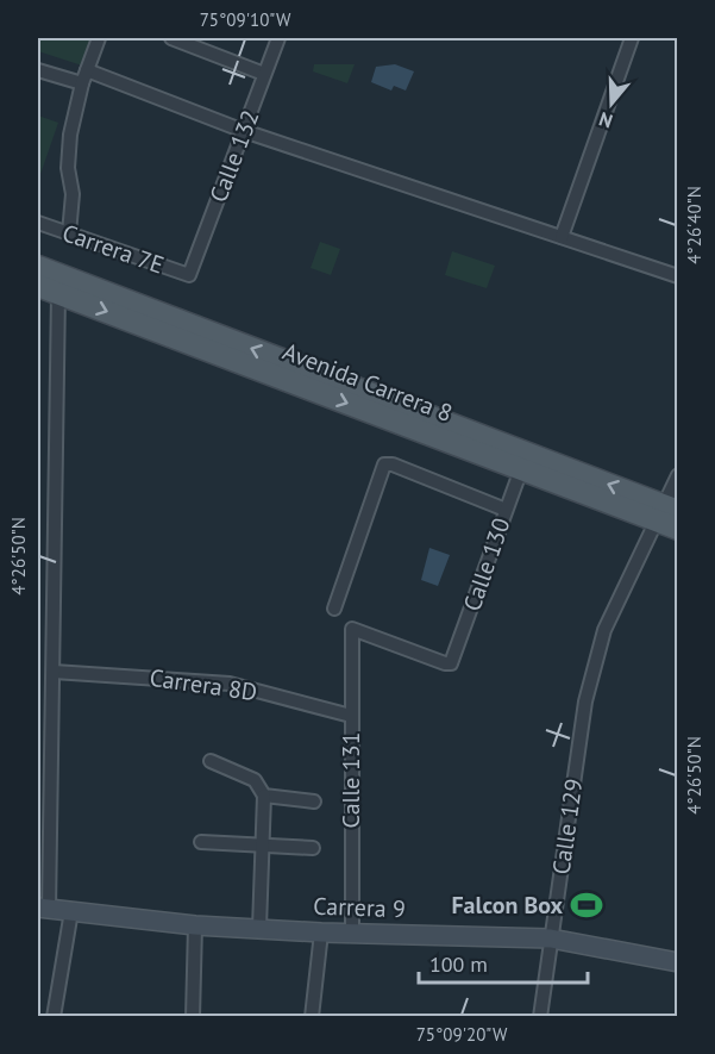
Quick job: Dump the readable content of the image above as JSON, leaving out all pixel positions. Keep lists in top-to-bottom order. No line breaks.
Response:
{"streets":{"main road":["Avenida Carrera 8"],"street":["Calle 132","Carrera 7E","Calle 130","Carrera 8D","Calle 131","Calle 129","Carrera 9"]},"crossings":[["Calle 132","Carrera 7E"],["Avenida Carrera 8","Calle 130"],["Avenida Carrera 8","Calle 129"],["Calle 130","Calle 131"],["Carrera 8D","Calle 131"],["Calle 131","Carrera 9"],["Calle 129","Carrera 9"]],"places":{"sports":["Falcon Box"]},"scale_bar":"100 m","north":"bottom","coordinates":["75°09'10\"W","4°26'40\"N","4°26'50\"N","75°09'20\"W"]}
